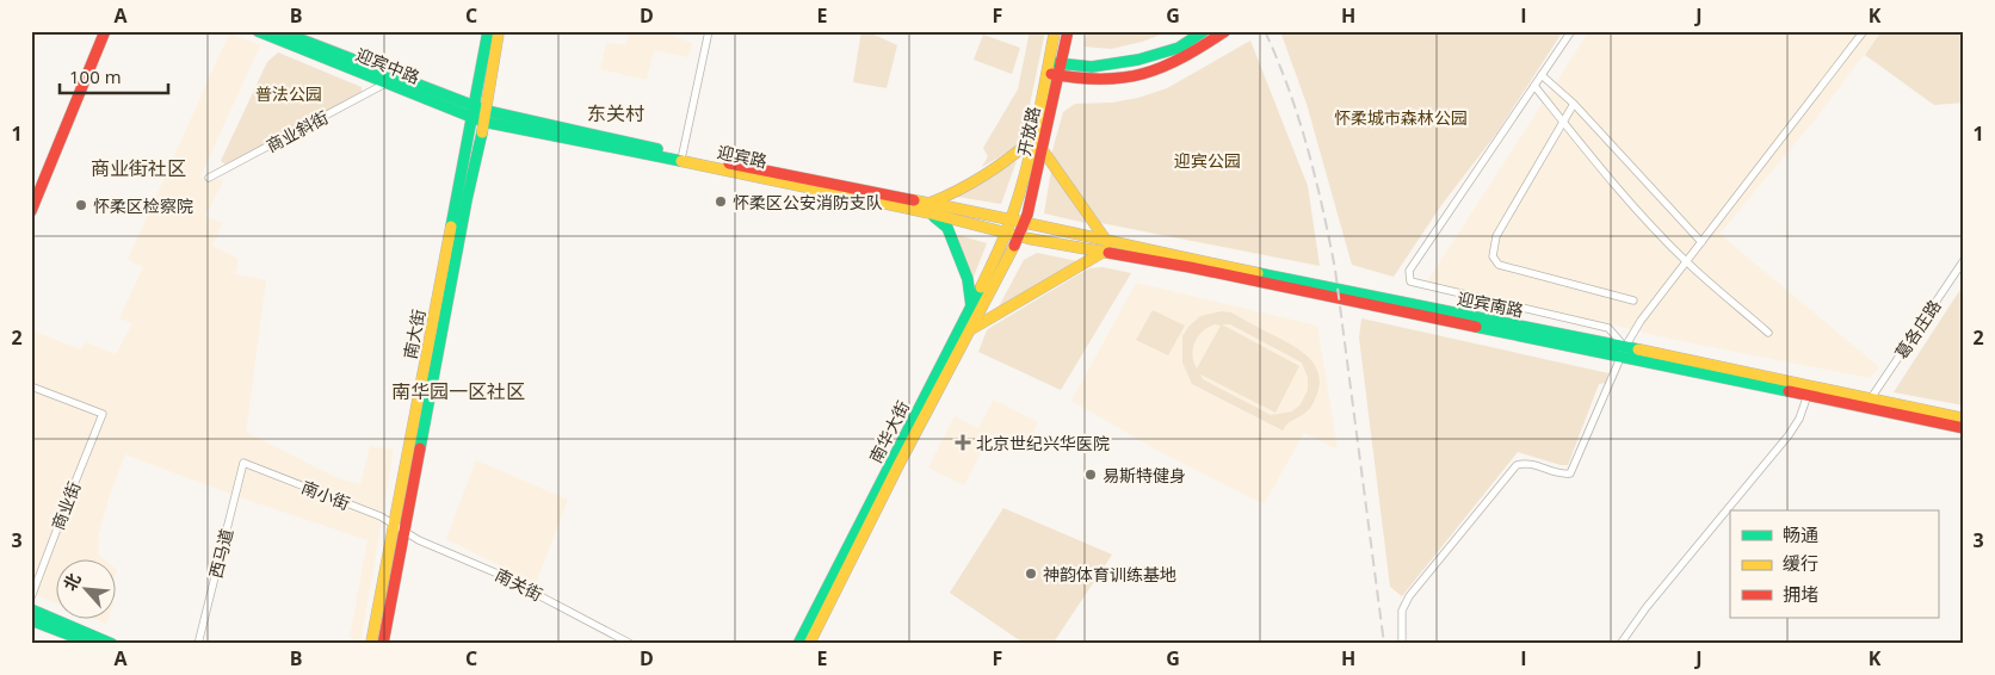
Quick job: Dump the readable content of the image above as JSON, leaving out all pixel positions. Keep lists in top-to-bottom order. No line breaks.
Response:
{"streets":{"main road":["迎宾中路","开放路","迎宾路","迎宾南路","南大街","南华大街"],"street":["商业斜街","葛各庄路","南小街","商业街","西马道","南关街"]},"crossings":[["迎宾中路","商业斜街"],["迎宾中路","迎宾路"],["迎宾中路","南大街"],["开放路","迎宾路"],["开放路","迎宾南路"],["开放路","南华大街"],["迎宾路","迎宾南路"],["迎宾路","南大街"],["迎宾路","南华大街"],["迎宾南路","葛各庄路"],["迎宾南路","南华大街"],["南大街","南小街"],["南大街","南关街"],["南小街","西马道"],["南小街","南关街"]],"districts":["东关村","商业街社区","南华园一区社区"],"parks":["普法公园","怀柔城市森林公园","迎宾公园"],"places":{"other":["怀柔区公安消防支队","怀柔区检察院","易斯特健身","神韵体育训练基地"],"health":["北京世纪兴华医院"]},"legend":["畅通","缓行","拥堵"],"scale_bar":"100 m","north":"top left","grid":{"columns":["A","B","C","D","E","F","G","H","I","J","K"],"rows":["1","2","3"]}}
